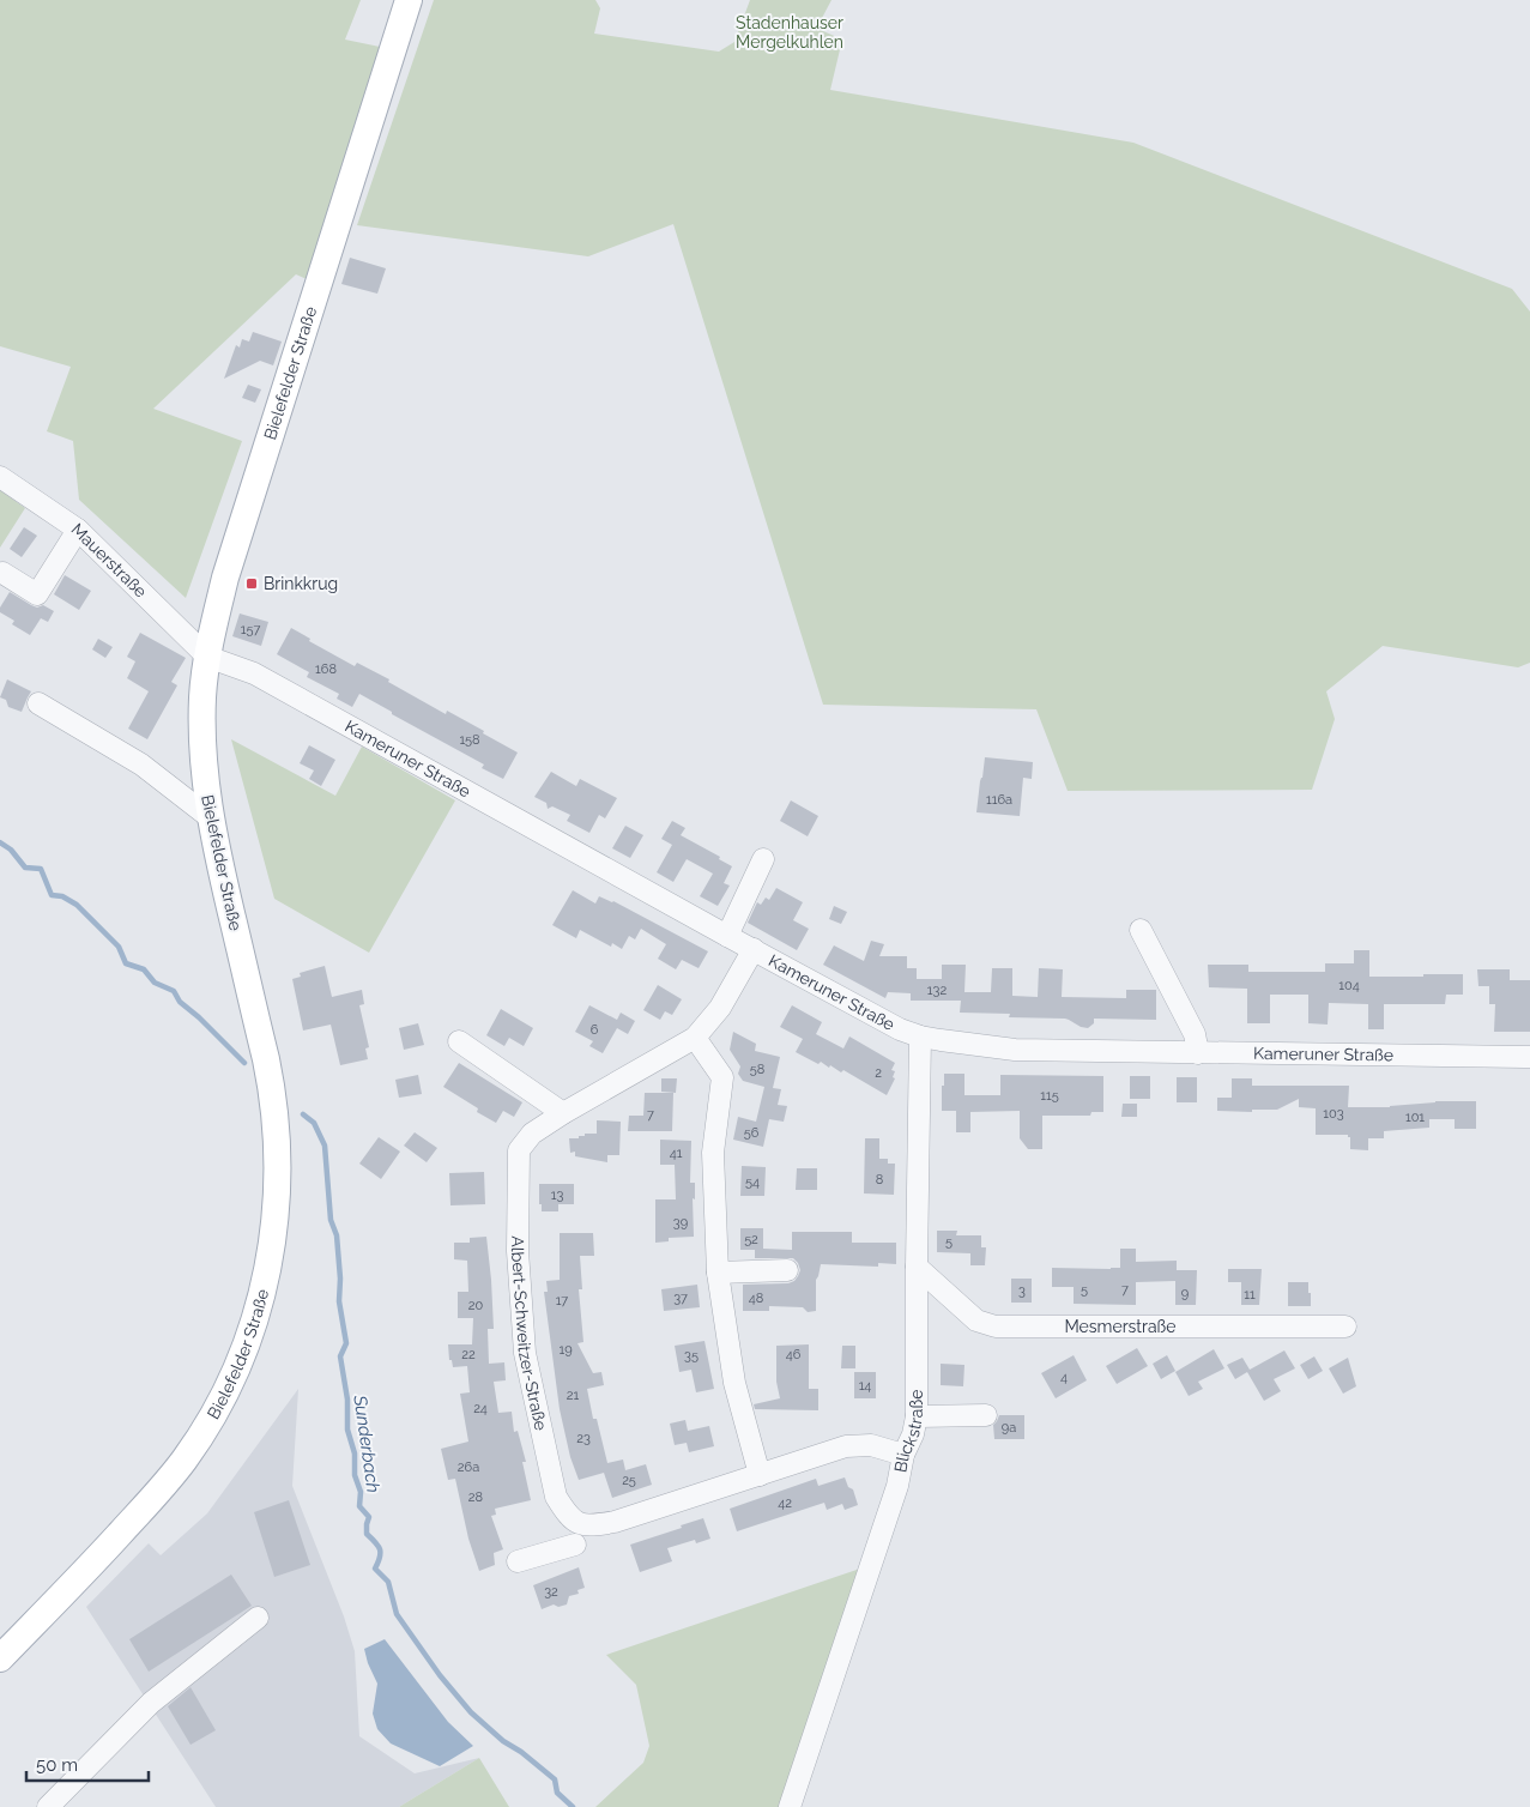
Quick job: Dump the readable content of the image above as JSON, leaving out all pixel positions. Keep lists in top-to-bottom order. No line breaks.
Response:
{"streets":{"main road":["Bielefelder Straße"],"street":["Mauerstraße","Kameruner Straße","Mesmerstraße","Albert-Schweitzer-Straße","Blickstraße"]},"crossings":[["Bielefelder Straße","Mauerstraße"],["Bielefelder Straße","Kameruner Straße"],["Mauerstraße","Kameruner Straße"],["Kameruner Straße","Albert-Schweitzer-Straße"],["Kameruner Straße","Blickstraße"],["Mesmerstraße","Blickstraße"]],"water":["Sunderbach"],"parks":["Stadenhauser Mergelkuhlen"],"places":{"transit":["Brinkkrug"]},"house_numbers":["157","168","158","116a","104","132","6","58","2","115","103","7","101","56","41","8","54","13","39","52","5","5","7","3","9","11","37","48","17","20","19","22","46","35","4","14","21","24","9a","23","26a","25","28","42","32"],"scale_bar":"50 m"}
